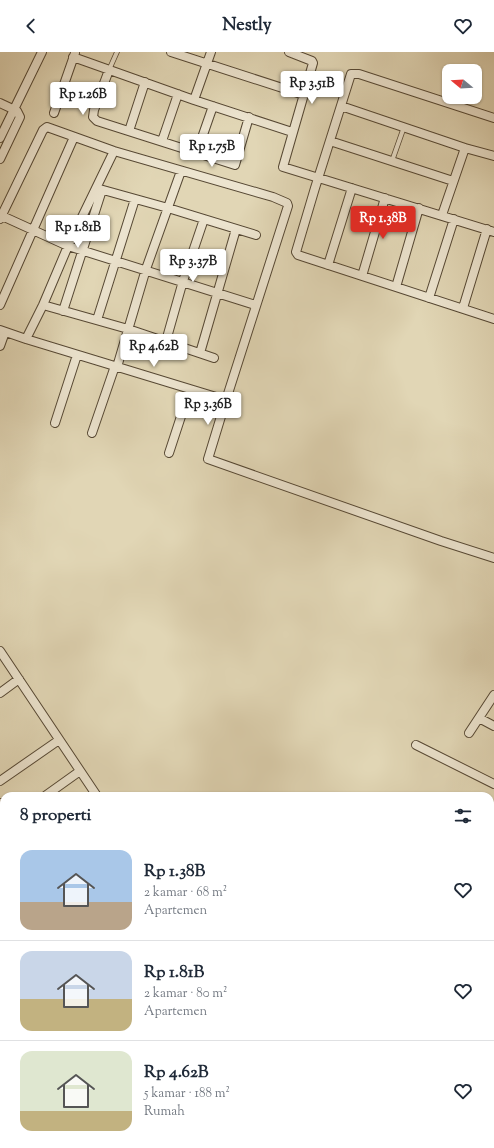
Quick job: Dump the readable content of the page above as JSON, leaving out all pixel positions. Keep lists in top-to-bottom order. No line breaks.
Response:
{"north":"left","page":{"header":"Nestly","price":["Rp 3.51B","Rp 1.26B","Rp 1.75B","Rp 1.38B","Rp 1.81B","Rp 3.37B","Rp 4.62B","Rp 3.36B"],"heading":"8 properti","list":[{"name":"Rp 1.38B","note":"2 kamar · 68 m² · Apartemen"},{"name":"Rp 1.81B","note":"2 kamar · 80 m² · Apartemen"},{"name":"Rp 4.62B","note":"5 kamar · 188 m² · Rumah"}]}}
